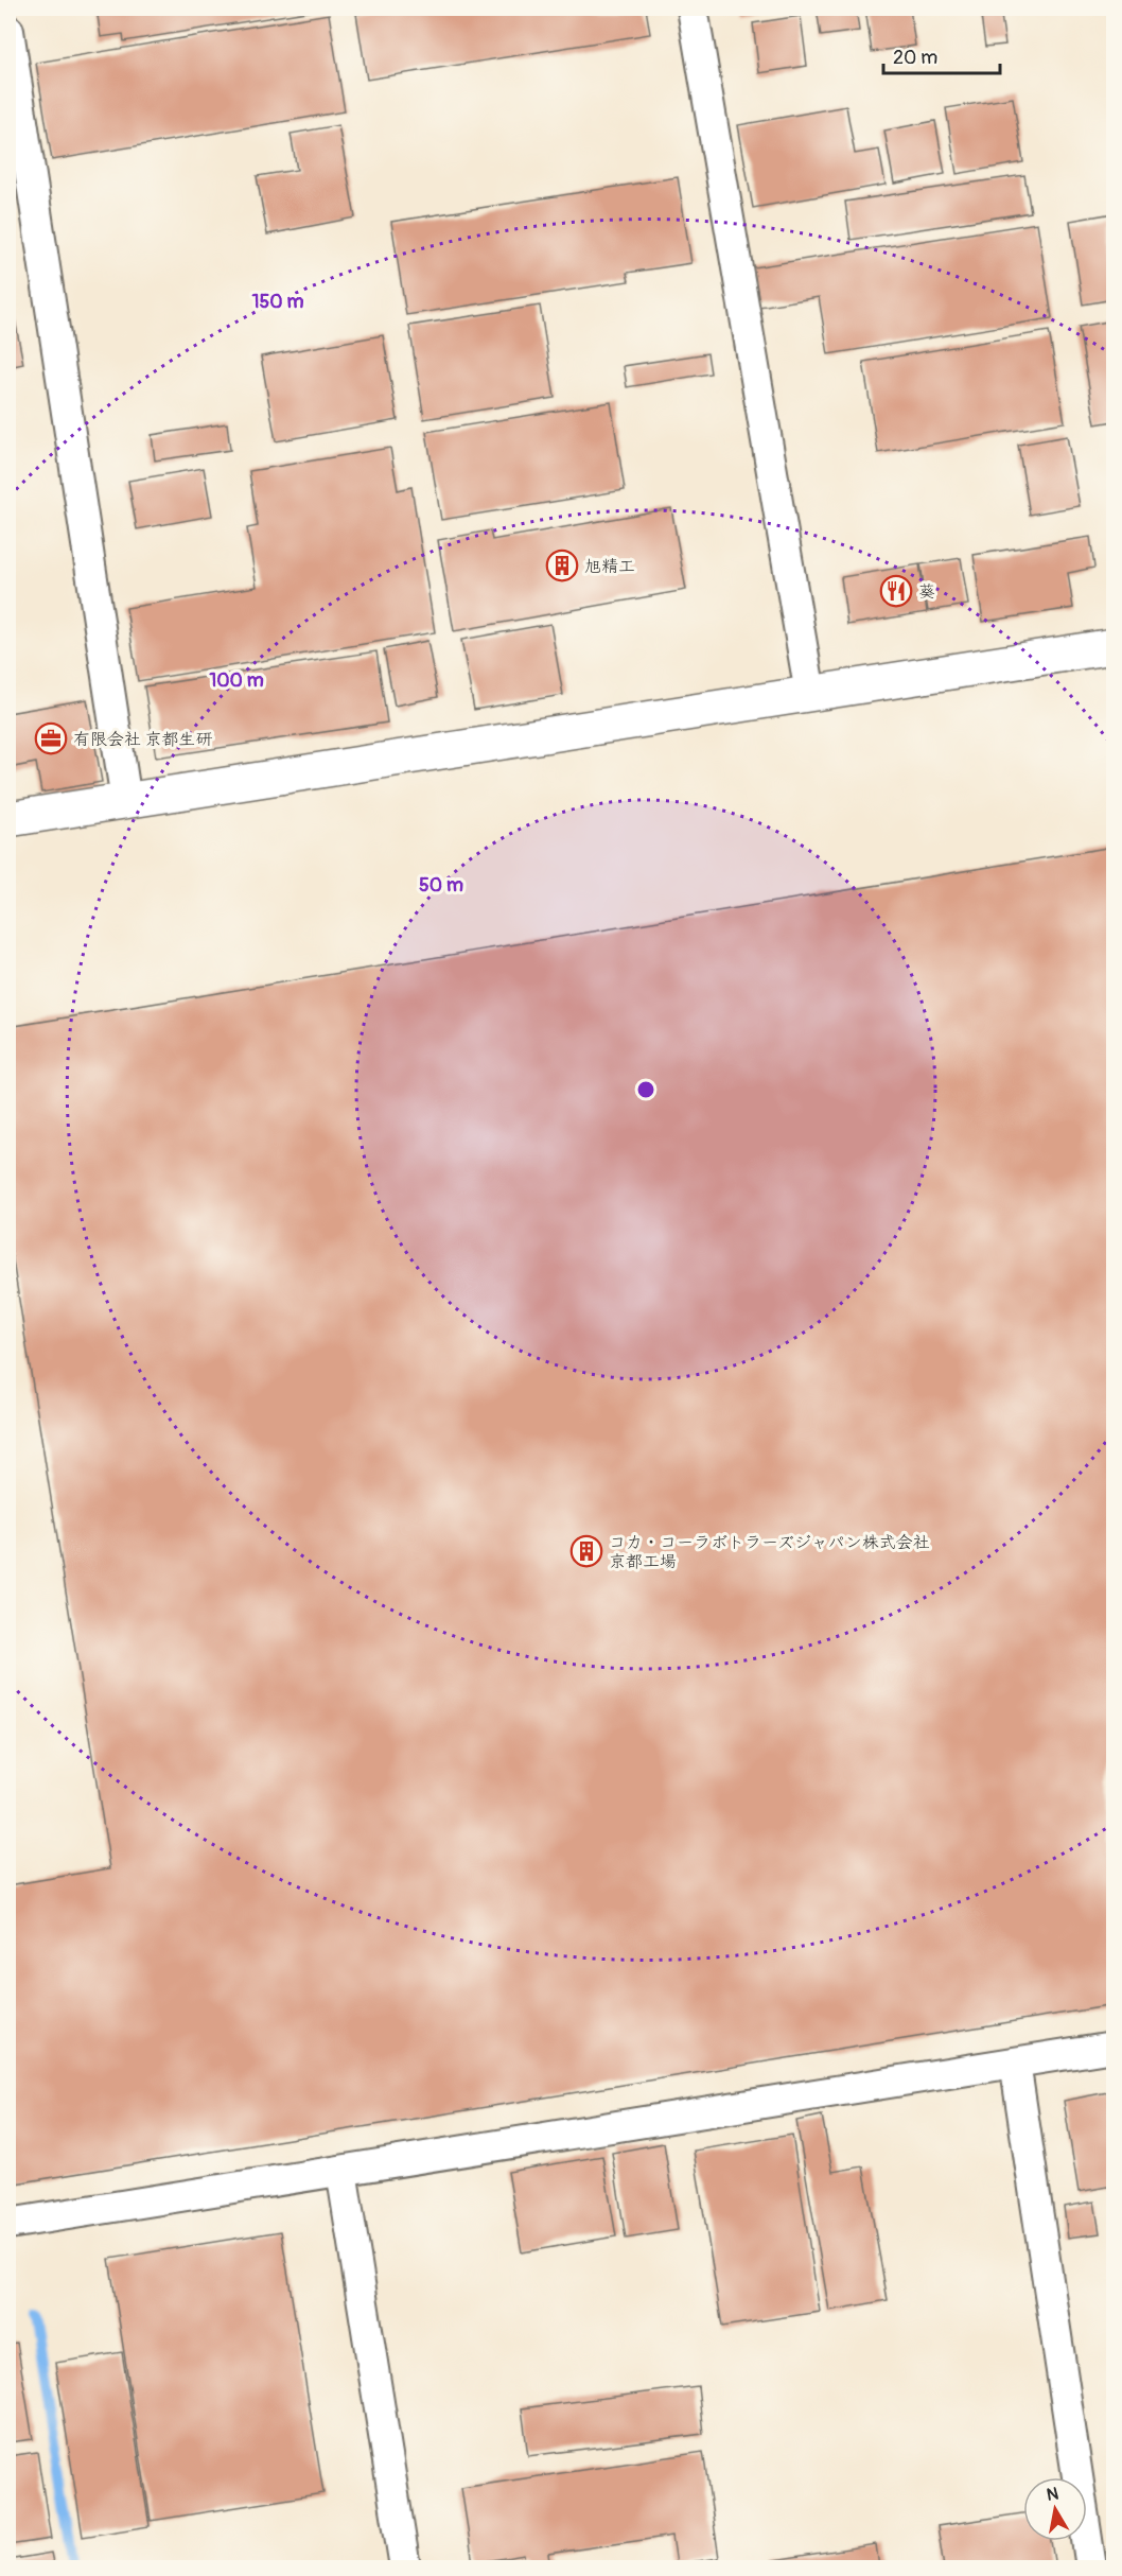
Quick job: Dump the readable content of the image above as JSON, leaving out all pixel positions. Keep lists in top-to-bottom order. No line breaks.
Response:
{"places":{"building":["旭精工","コカ・コーラボトラーズジャパン株式会社 京都工場"],"restaurant":["葵"],"office":["有限会社 京都生研"]},"scale_bar":"20 m","north":"top","rings":["150 m","100 m","50 m"]}
